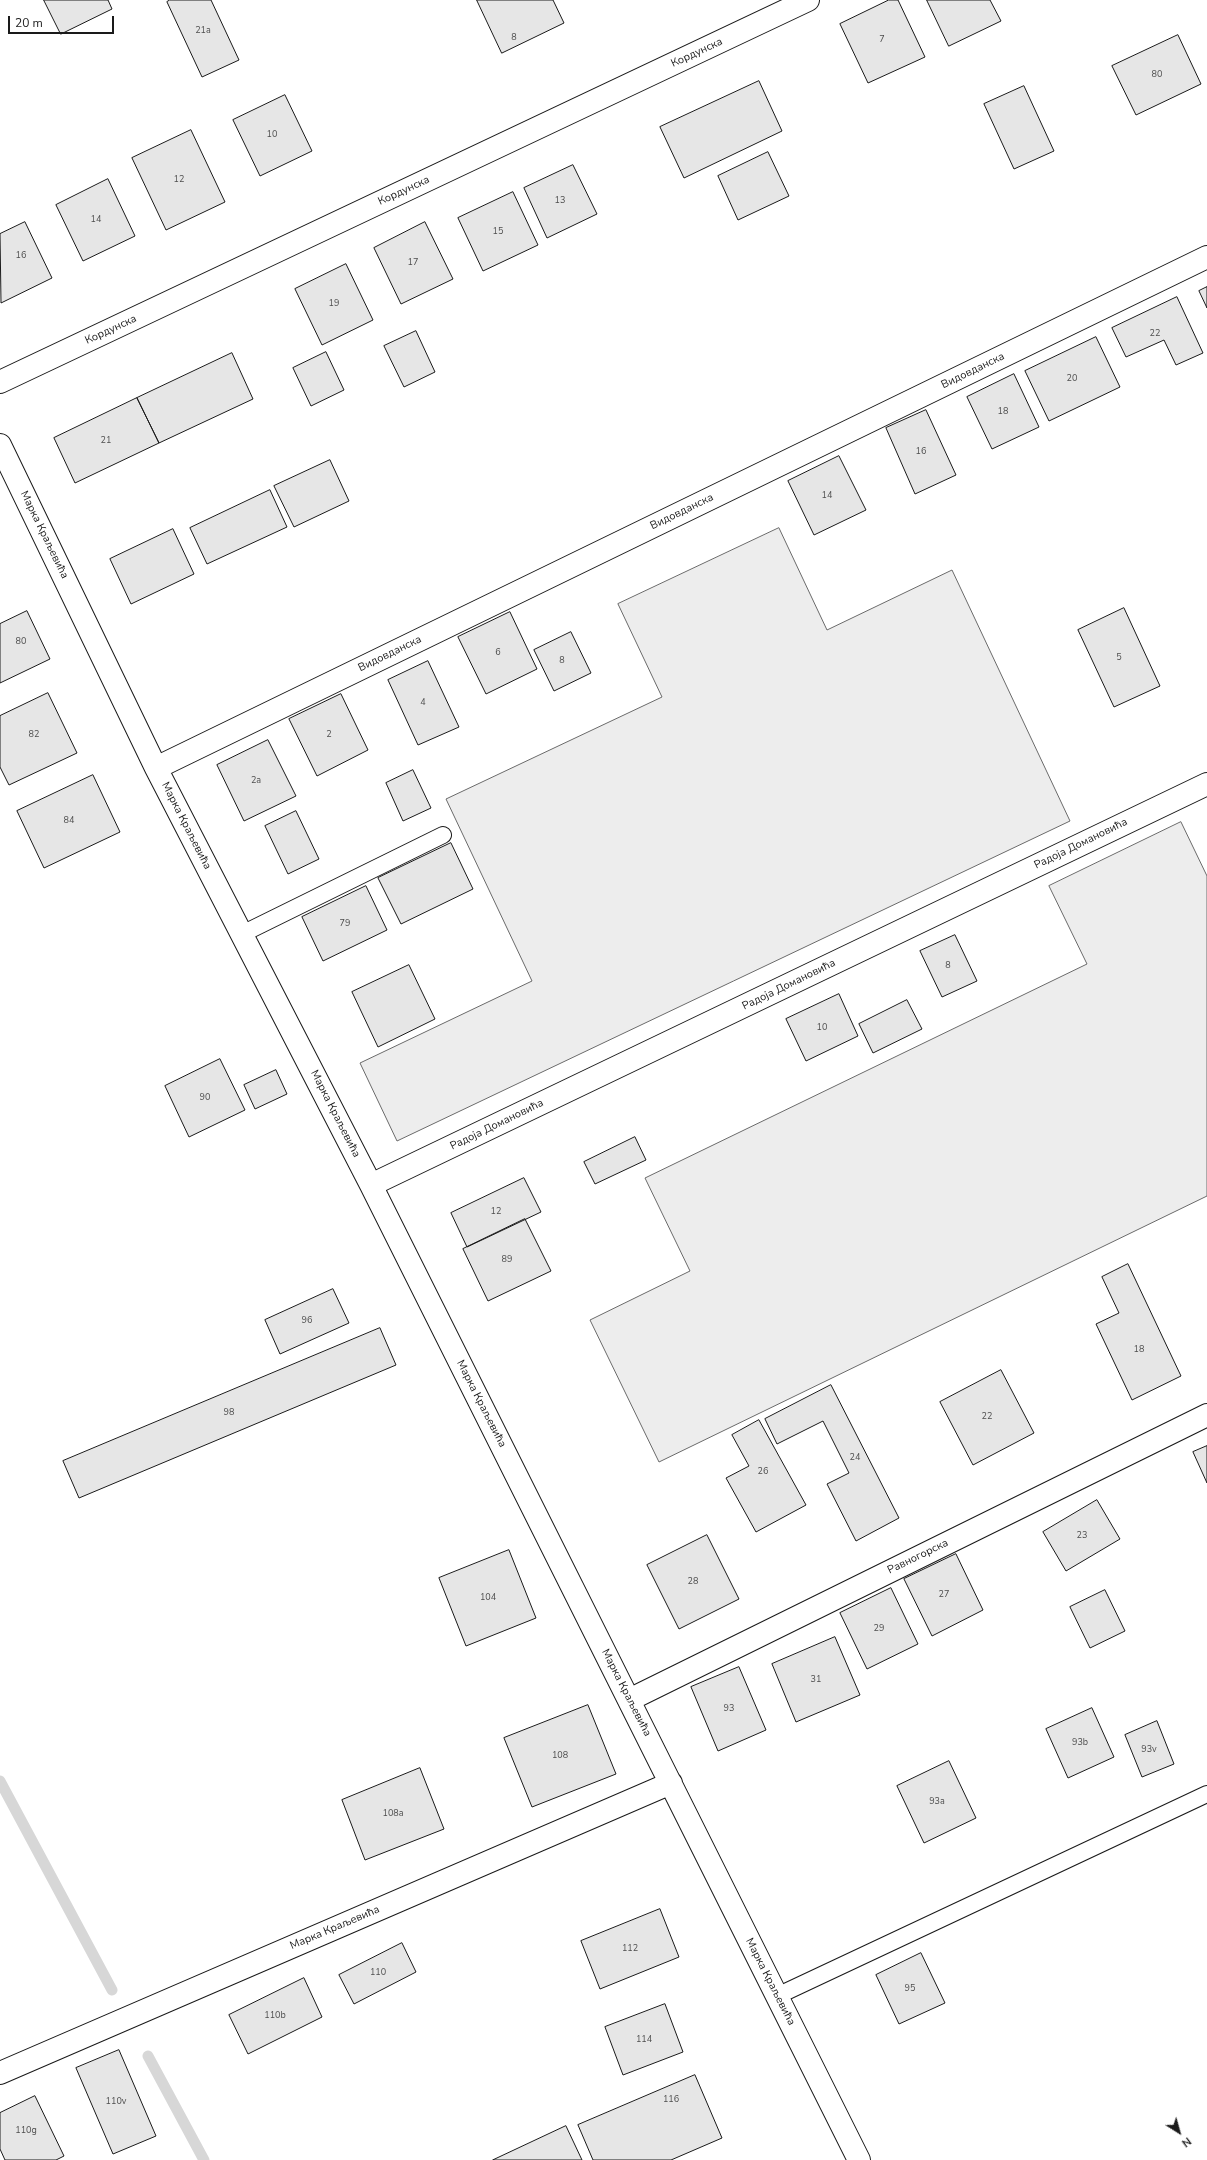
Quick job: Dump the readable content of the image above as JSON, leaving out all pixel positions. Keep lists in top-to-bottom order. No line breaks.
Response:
{"streets":{"street":["Кордунска","Видовданска","Марка Краљевића","Радоја Домановића","Равногорска"]},"crossings":[["Видовданска","Марка Краљевића"],["Марка Краљевића","Радоја Домановића"],["Марка Краљевића","Равногорска"]],"house_numbers":["21a","8","7","80","10","12","13","14","15","16","17","19","22","20","18","21","16","14","80","6","5","8","4","82","2","2a","84","79","8","10","90","12","89","96","18","98","22","24","26","23","28","27","104","29","31","93","93b","93v","108","93a","108a","112","110","95","110b","114","116","110v","110g"],"scale_bar":"20 m","north":"bottom right"}
